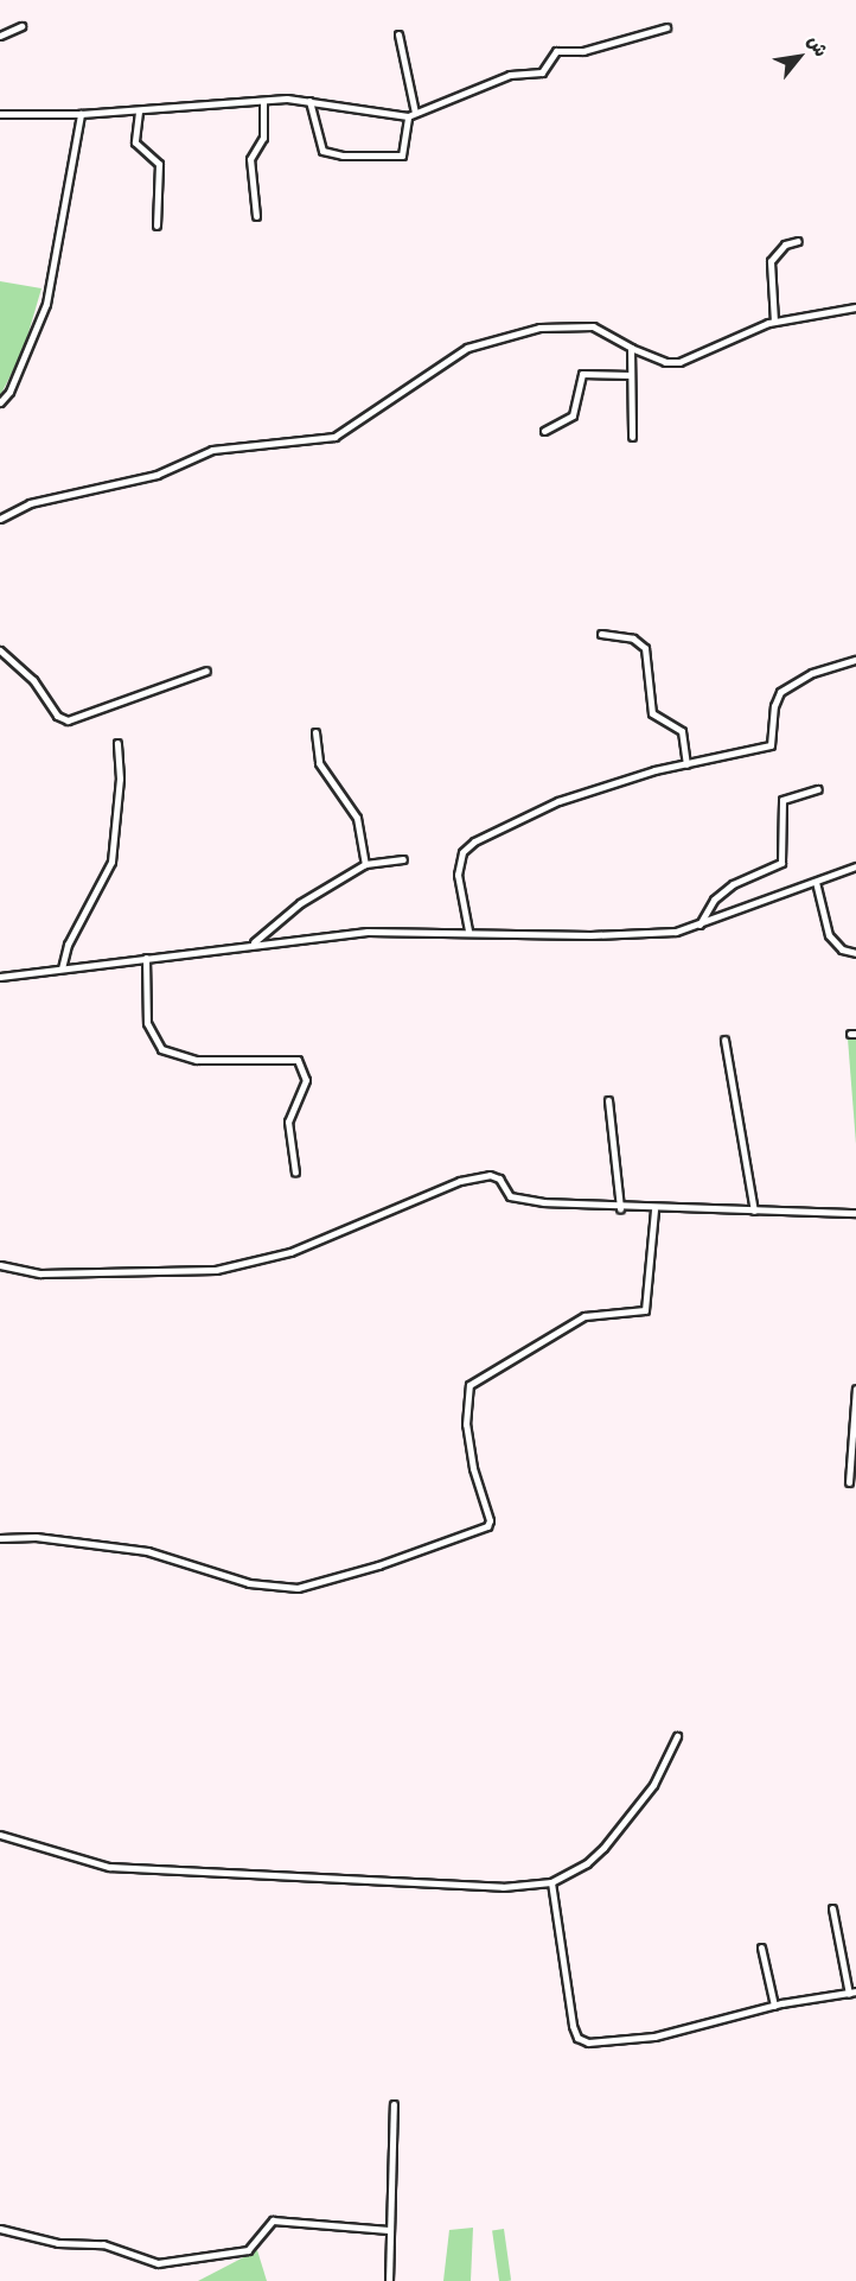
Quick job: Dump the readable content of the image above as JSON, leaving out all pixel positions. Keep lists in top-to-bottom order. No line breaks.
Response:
{"north":"top right"}
